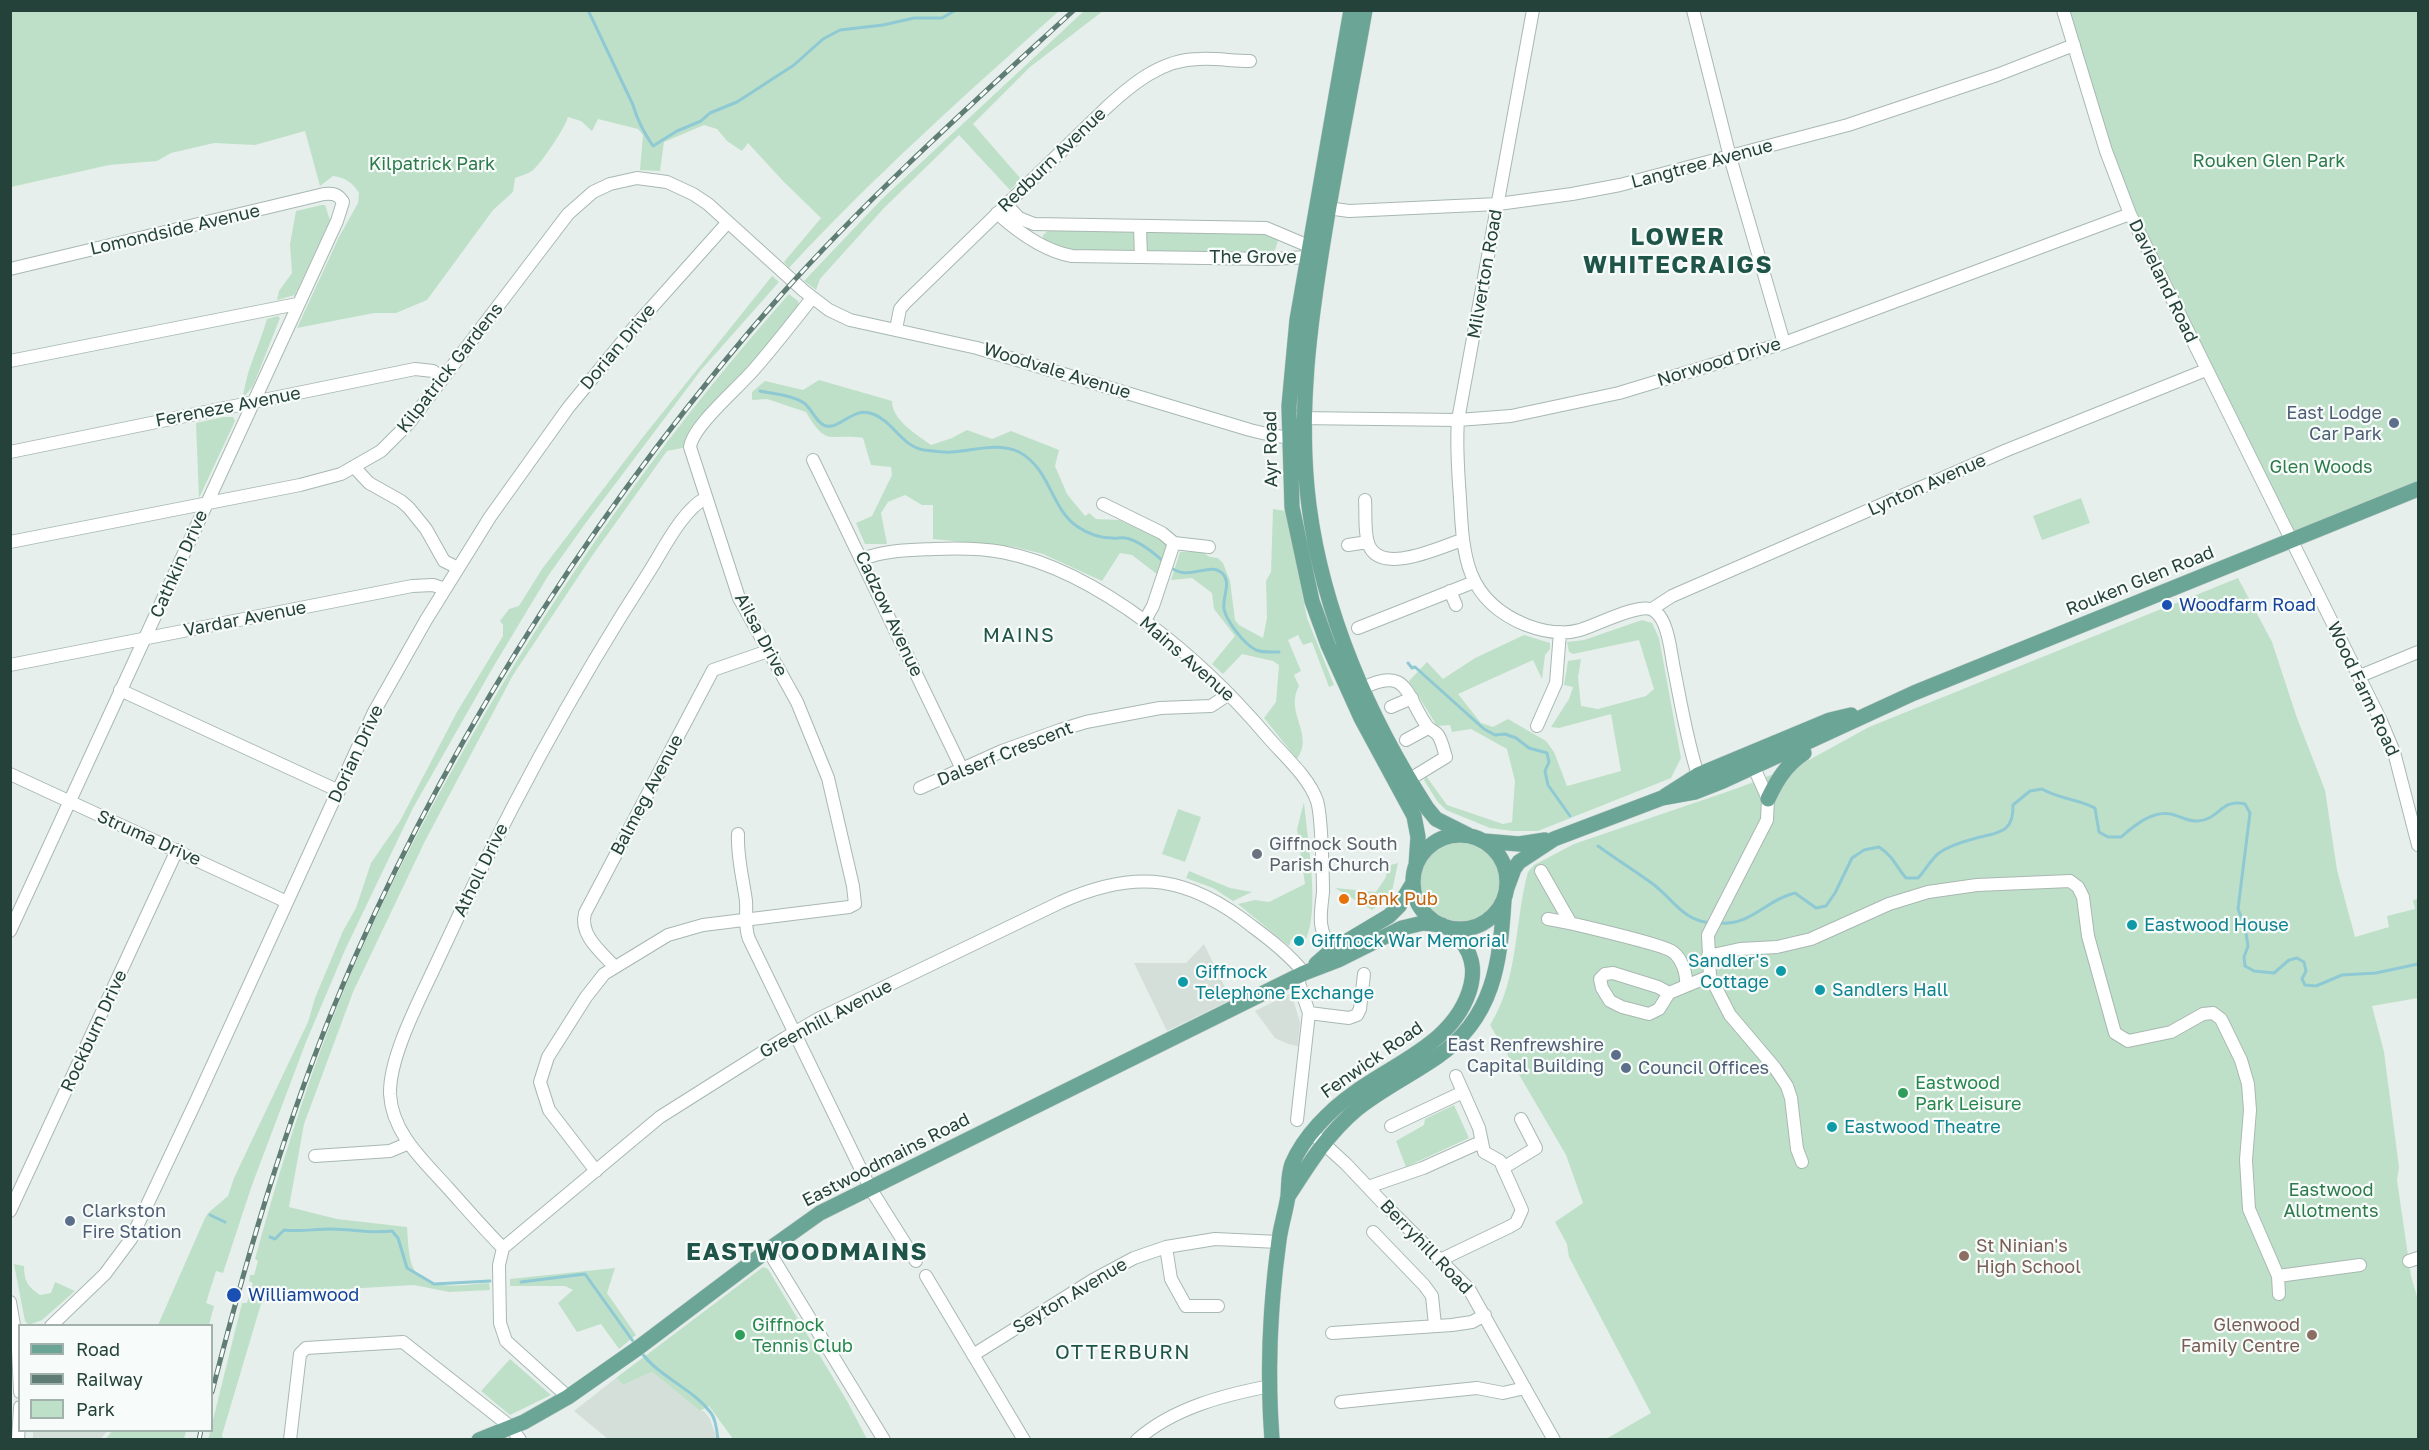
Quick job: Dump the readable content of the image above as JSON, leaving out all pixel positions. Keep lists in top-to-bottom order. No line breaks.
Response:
{"streets":{"main road":["Ayr Road","Rouken Glen Road","Fenwick Road","Eastwoodmains Road"],"street":["Redburn Avenue","Langtree Avenue","Lomondside Avenue","The Grove","Milverton Road","Davieland Road","Dorian Drive","Norwood Drive","Kilpatrick Gardens","Woodvale Avenue","Fereneze Avenue","Lynton Avenue","Cathkin Drive","Cadzow Avenue","Vardar Avenue","Ailsa Drive","Mains Avenue","Wood Farm Road","Dalserf Crescent","Balmeg Avenue","Struma Drive","Atholl Drive","Greenhill Avenue","Rockburn Drive","Berryhill Road","Seyton Avenue"]},"crossings":[["Redburn Avenue","The Grove"],["Redburn Avenue","Woodvale Avenue"],["Langtree Avenue","Milverton Road"],["Langtree Avenue","Davieland Road"],["Langtree Avenue","Ayr Road"],["Lomondside Avenue","Cathkin Drive"],["The Grove","Ayr Road"],["Milverton Road","Norwood Drive"],["Milverton Road","Lynton Avenue"],["Davieland Road","Norwood Drive"],["Davieland Road","Lynton Avenue"],["Davieland Road","Rouken Glen Road"],["Davieland Road","Wood Farm Road"],["Dorian Drive","Kilpatrick Gardens"],["Dorian Drive","Vardar Avenue"],["Dorian Drive","Struma Drive"],["Norwood Drive","Ayr Road"],["Kilpatrick Gardens","Woodvale Avenue"],["Kilpatrick Gardens","Fereneze Avenue"],["Kilpatrick Gardens","Cathkin Drive"],["Kilpatrick Gardens","Ailsa Drive"],["Woodvale Avenue","Ayr Road"],["Woodvale Avenue","Ailsa Drive"],["Fereneze Avenue","Cathkin Drive"],["Ayr Road","Rouken Glen Road"],["Ayr Road","Fenwick Road"],["Ayr Road","Eastwoodmains Road"],["Cathkin Drive","Vardar Avenue"],["Cathkin Drive","Struma Drive"],["Rouken Glen Road","Wood Farm Road"],["Rouken Glen Road","Fenwick Road"],["Rouken Glen Road","Eastwoodmains Road"],["Cadzow Avenue","Mains Avenue"],["Cadzow Avenue","Dalserf Crescent"],["Ailsa Drive","Balmeg Avenue"],["Ailsa Drive","Atholl Drive"],["Mains Avenue","Dalserf Crescent"],["Mains Avenue","Eastwoodmains Road"],["Struma Drive","Rockburn Drive"],["Atholl Drive","Greenhill Avenue"],["Greenhill Avenue","Eastwoodmains Road"],["Fenwick Road","Eastwoodmains Road"],["Fenwick Road","Berryhill Road"],["Fenwick Road","Seyton Avenue"]],"districts":["LOWER WHITECRAIGS","MAINS","EASTWOODMAINS","OTTERBURN"],"parks":["Rouken Glen Park","Kilpatrick Park","Glen Woods","Eastwood Allotments"],"places":["East Lodge Car Park","Woodfarm Road","Giffnock South Parish Church","Bank Pub","Eastwood House","Giffnock War Memorial","Sandler's Cottage","Giffnock Telephone Exchange","Sandlers Hall","East Renfrewshire Capital Building","Council Offices","Eastwood Park Leisure","Eastwood Theatre","Clarkston Fire Station","St Ninian's High School","Williamwood","Giffnock Tennis Club","Glenwood Family Centre"],"legend":["Road","Railway","Park"]}
